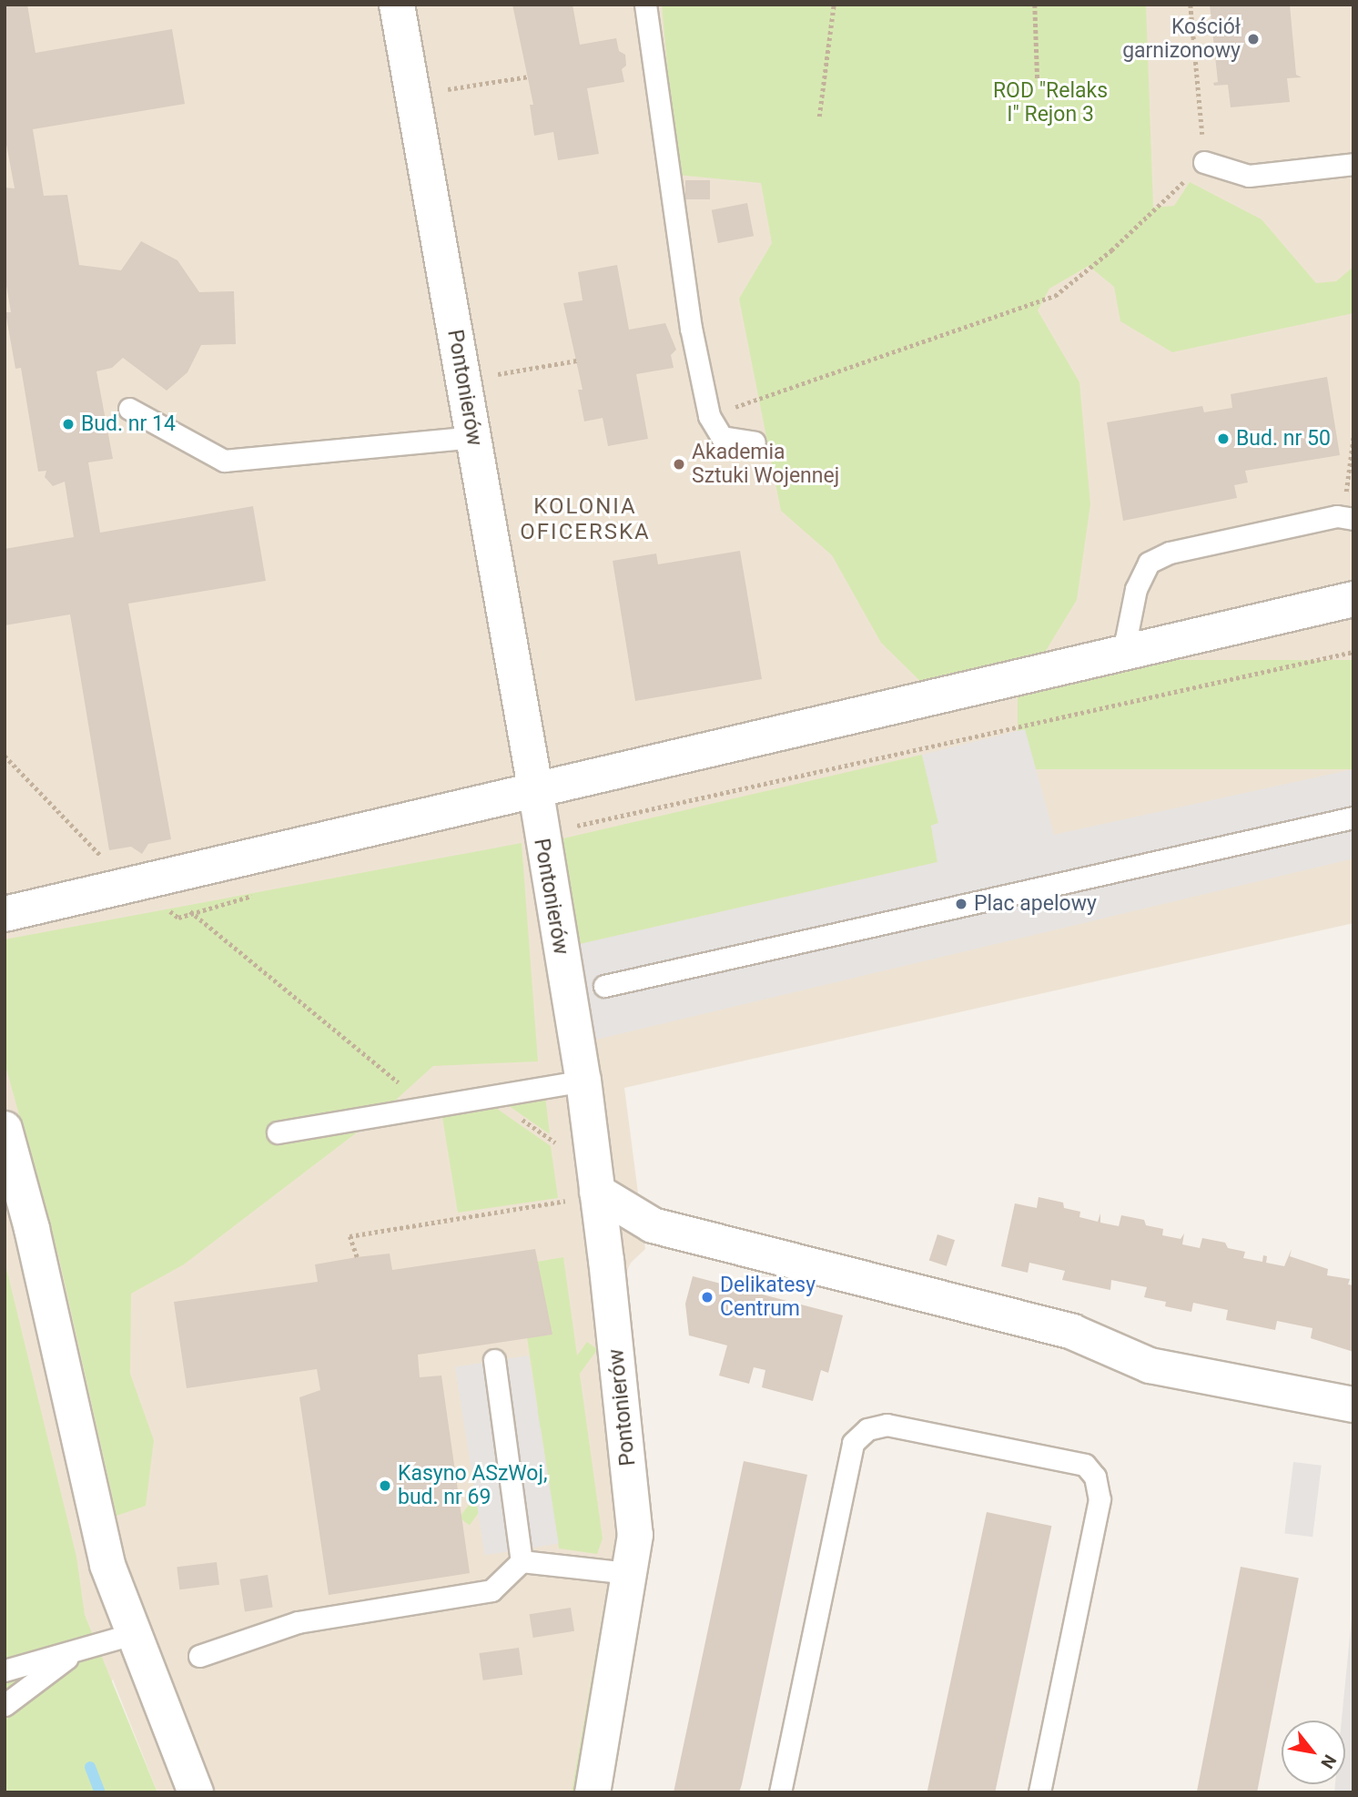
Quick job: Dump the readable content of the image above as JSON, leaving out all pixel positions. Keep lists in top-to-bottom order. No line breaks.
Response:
{"streets":{"street":["Pontonierów"]},"districts":["KOLONIA OFICERSKA"],"parks":["ROD \"Relaks I\" Rejon 3"],"places":["Kościół garnizonowy","Bud. nr 14","Bud. nr 50","Akademia Sztuki Wojennej","Plac apelowy","Delikatesy Centrum","Kasyno ASzWoj, bud. nr 69"],"north":"bottom right"}
